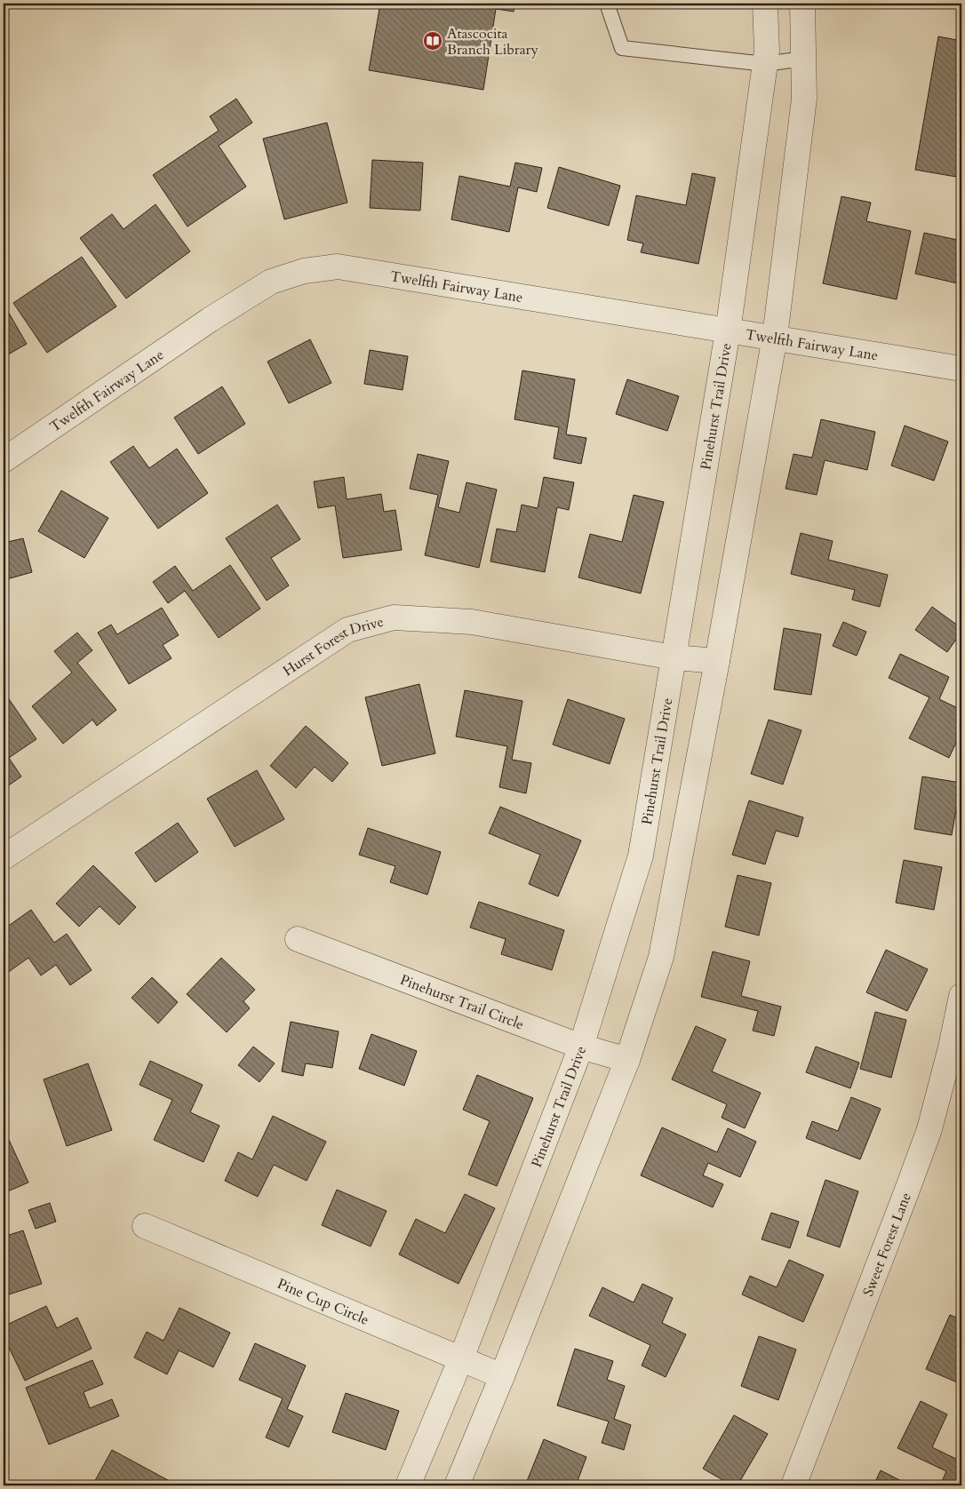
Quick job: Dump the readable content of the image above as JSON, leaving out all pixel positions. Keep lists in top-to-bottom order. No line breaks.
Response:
{"streets":{"street":["Twelfth Fairway Lane","Pinehurst Trail Drive","Hurst Forest Drive","Pinehurst Trail Circle","Sweet Forest Lane","Pine Cup Circle"]},"crossings":[["Twelfth Fairway Lane","Pinehurst Trail Drive"],["Pinehurst Trail Drive","Hurst Forest Drive"],["Pinehurst Trail Drive","Pinehurst Trail Circle"],["Pinehurst Trail Drive","Pine Cup Circle"]],"places":{"library":["Atascocita Branch Library"]}}
